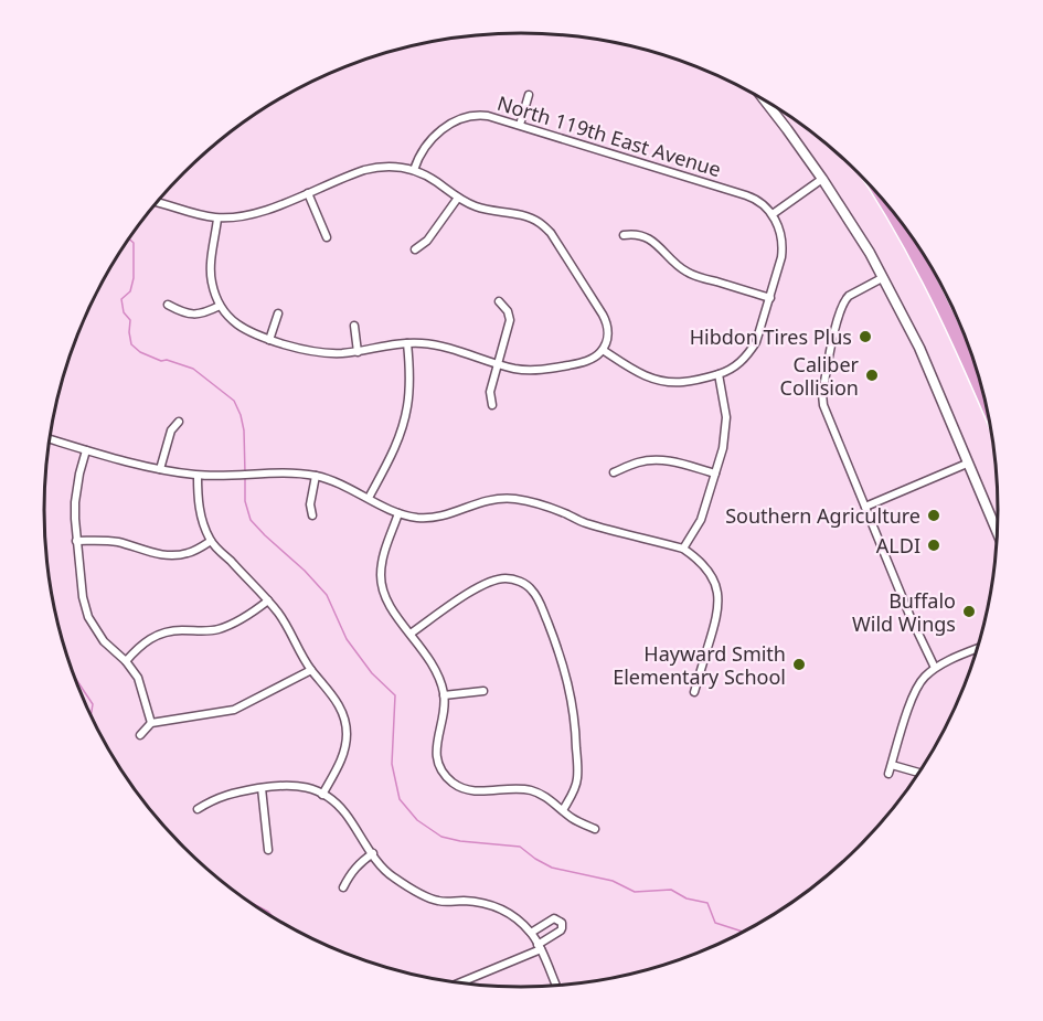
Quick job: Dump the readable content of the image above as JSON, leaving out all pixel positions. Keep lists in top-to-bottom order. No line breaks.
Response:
{"streets":{"street":["North 119th East Avenue"]},"places":["Hibdon Tires Plus","Caliber Collision","Southern Agriculture","ALDI","Buffalo Wild Wings","Hayward Smith Elementary School"]}
